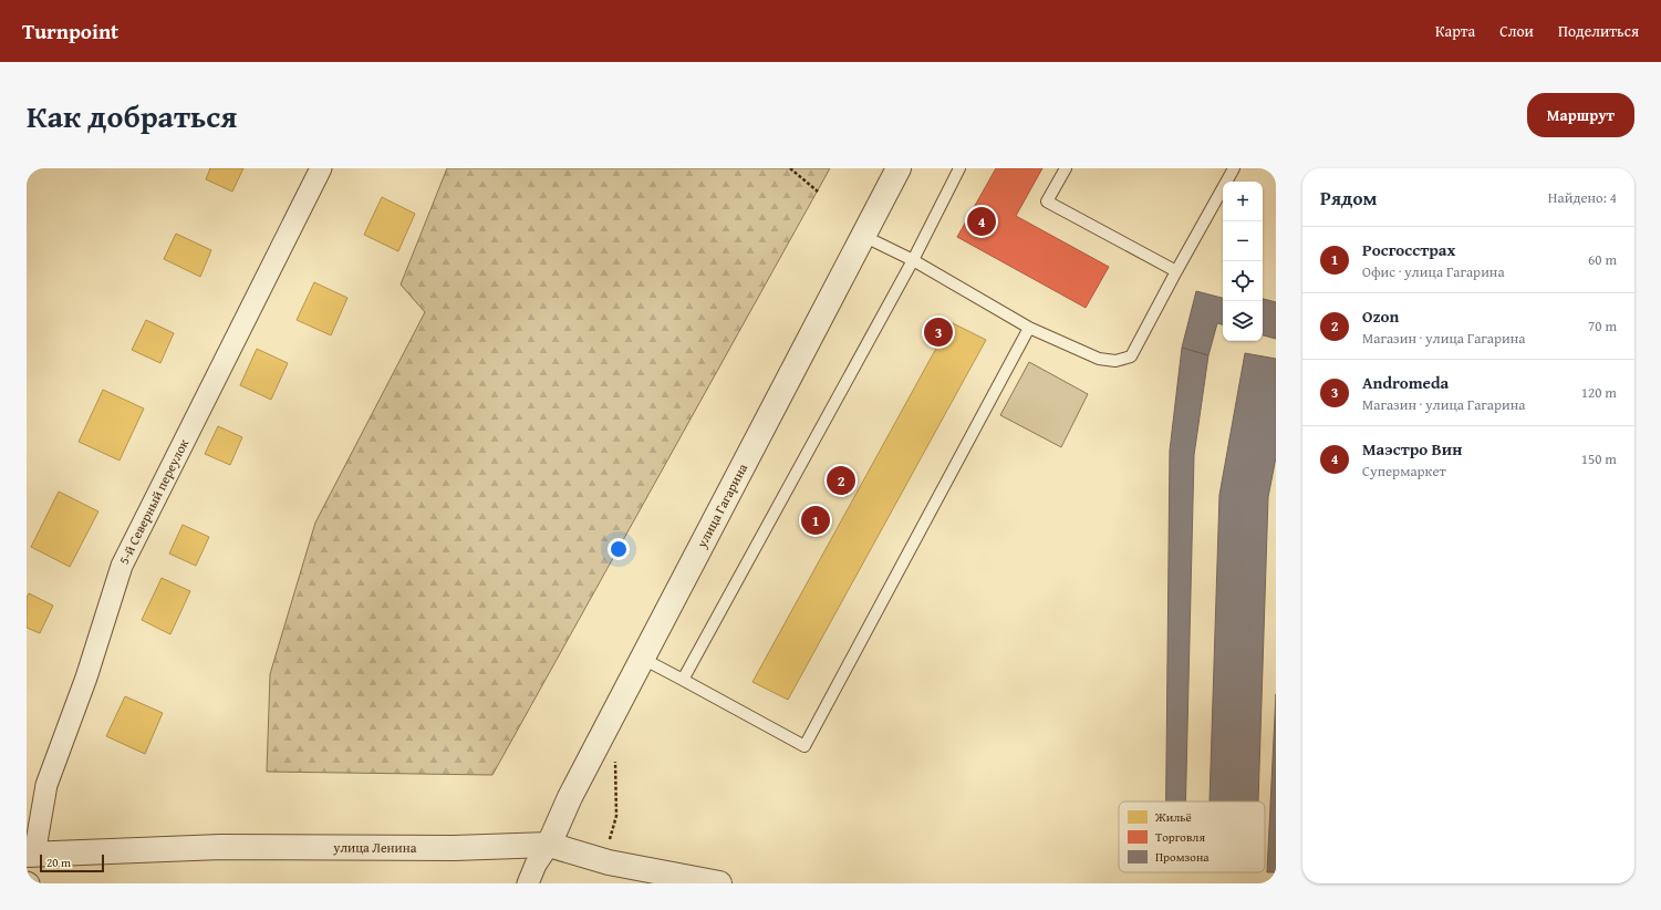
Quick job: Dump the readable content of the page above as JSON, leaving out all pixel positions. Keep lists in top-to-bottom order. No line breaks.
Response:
{"streets":{"street":["5-й Северный переулок","улица Гагарина","улица Ленина"]},"crossings":[["5-й Северный переулок","улица Ленина"],["улица Гагарина","улица Ленина"]],"legend":["Жильё","Торговля","Промзона"],"scale_bar":"20 m","page":{"header":"Turnpoint","nav":["Карта","Слои","Поделиться"],"title":"Как добраться","buttons":"Маршрут","heading":["Рядом","Найдено: 4"],"map_buttons":["+","−"],"pins":["4","3","2","1"],"list":[{"mark":"1","name":"Росгосстрах","note":"Офис · улица Гагарина","value":"60 m"},{"mark":"2","name":"Ozon","note":"Магазин · улица Гагарина","value":"70 m"},{"mark":"3","name":"Andromeda","note":"Магазин · улица Гагарина","value":"120 m"},{"mark":"4","name":"Маэстро Вин","note":"Супермаркет","value":"150 m"}],"scale":"20 m"}}
